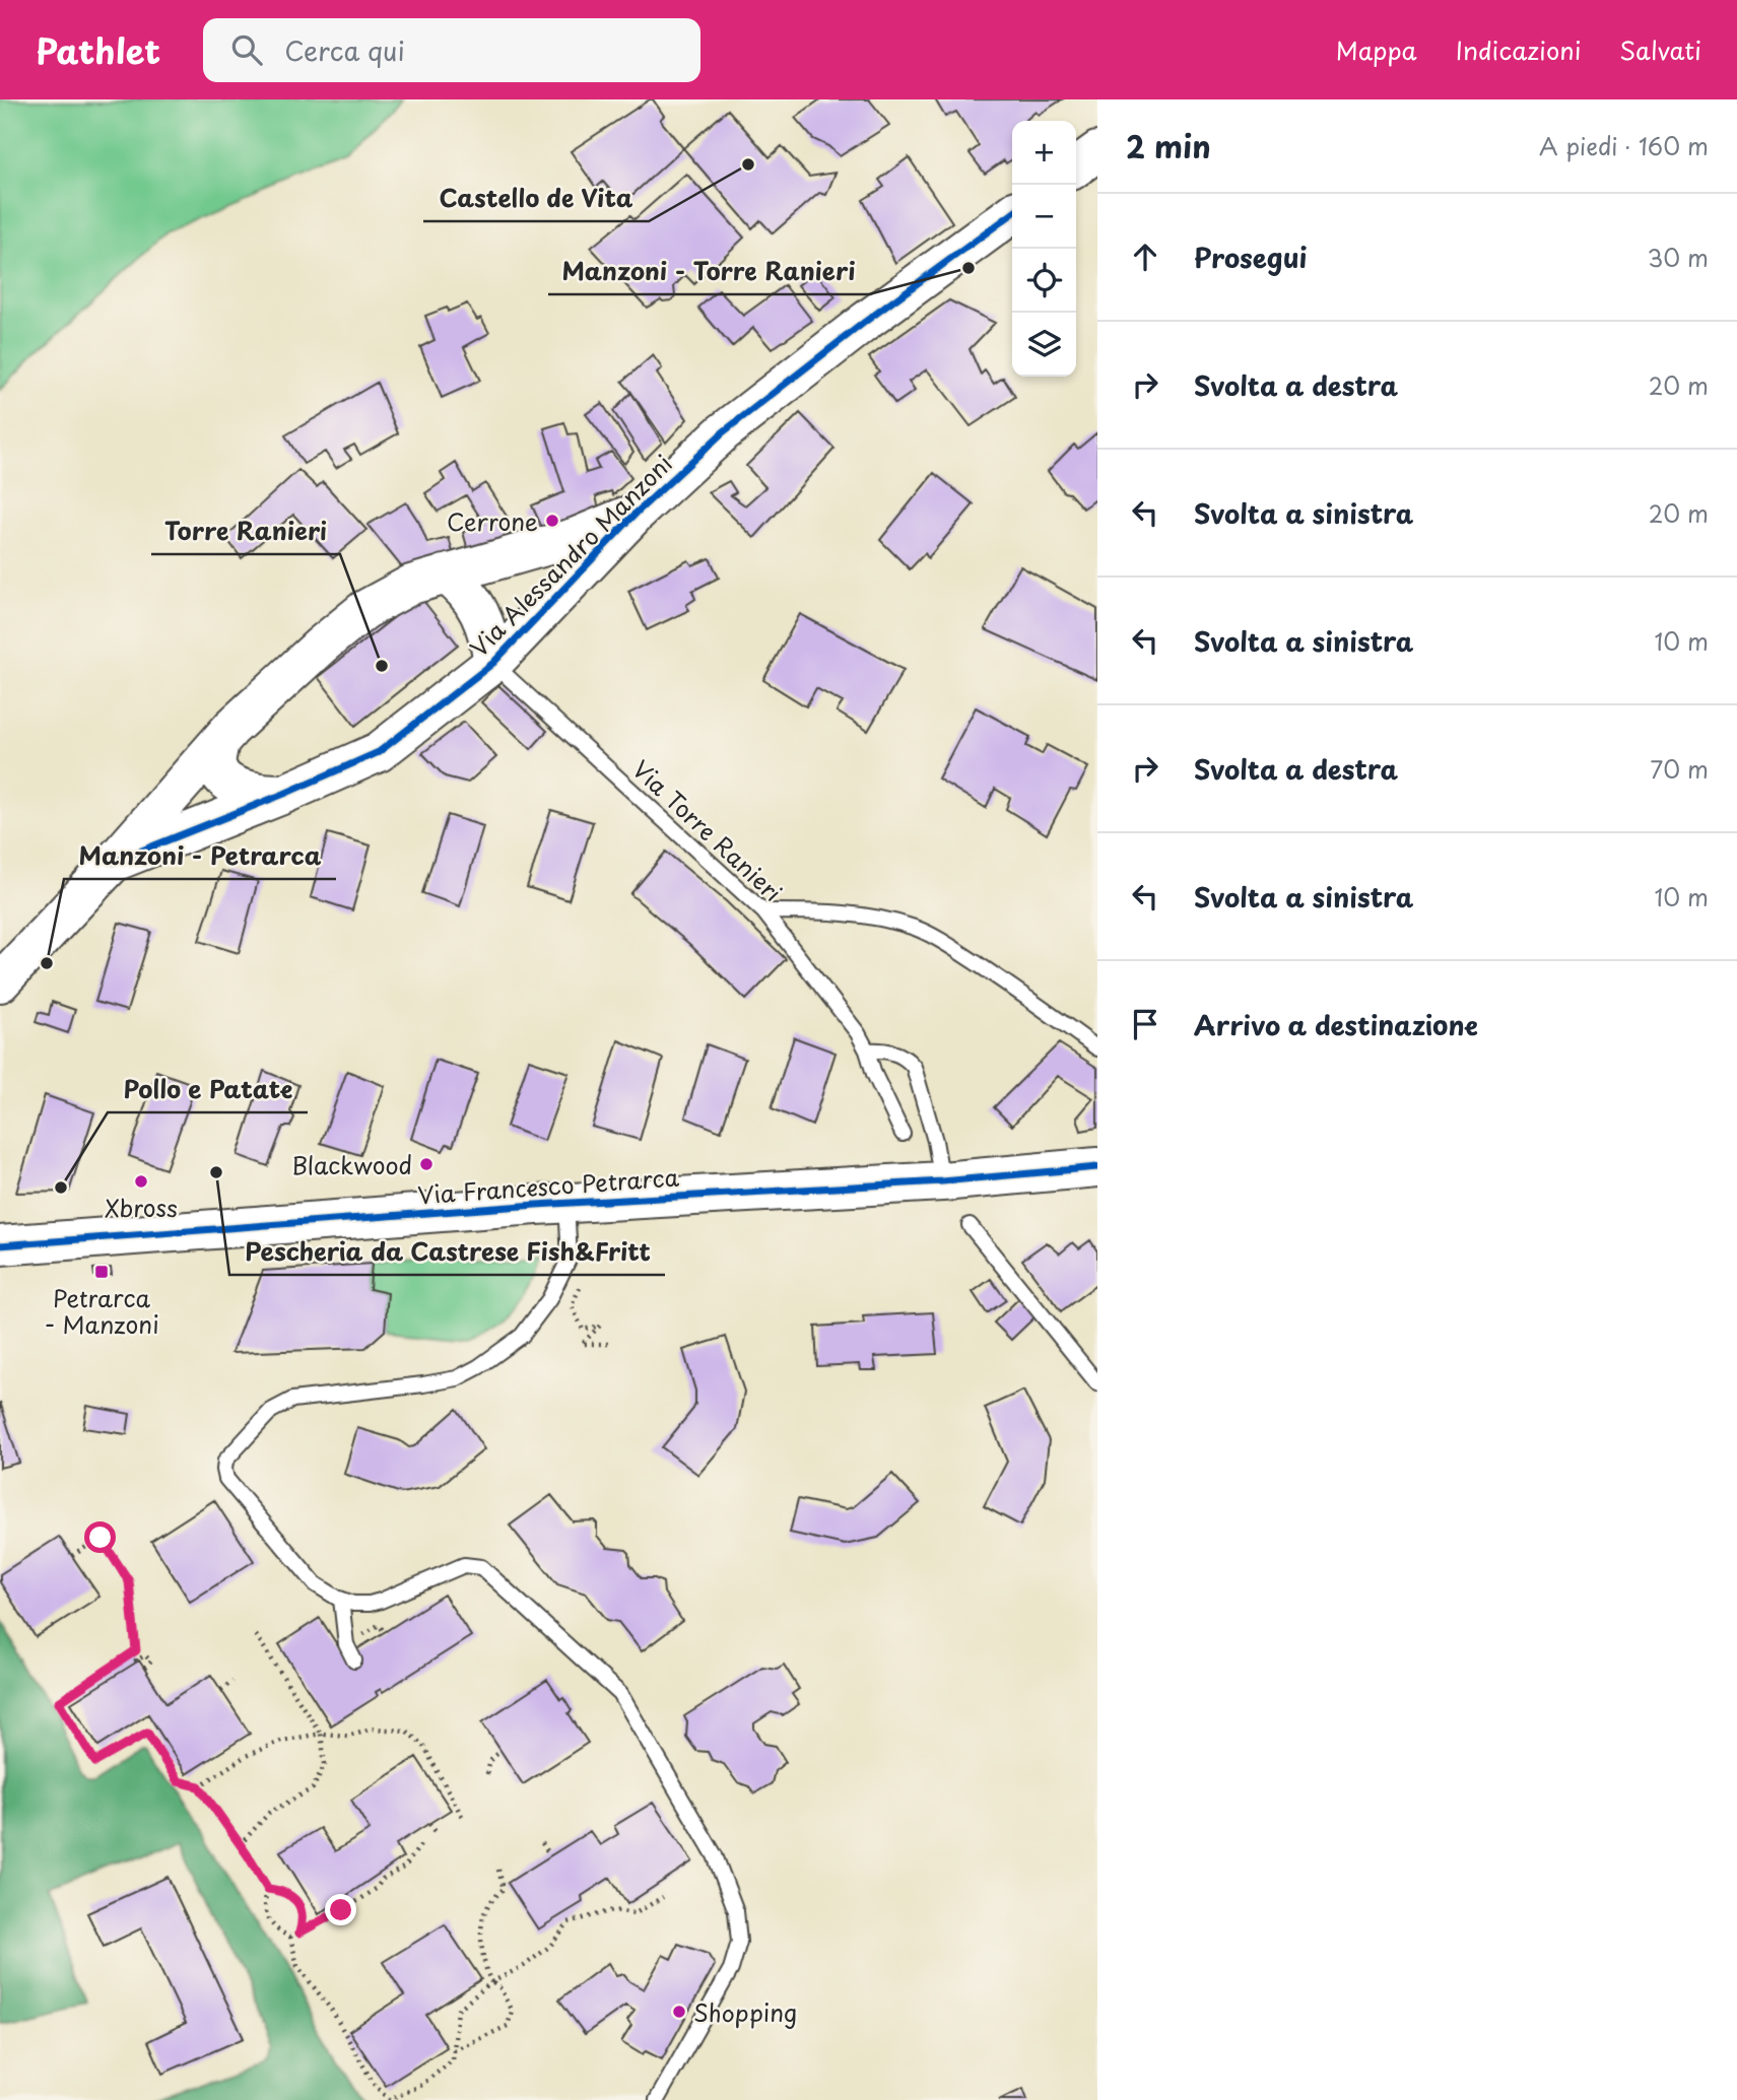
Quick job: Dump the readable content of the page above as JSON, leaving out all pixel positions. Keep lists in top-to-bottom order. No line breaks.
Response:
{"streets":{"street":["Via Alessandro Manzoni","Via Francesco Petrarca"],"lane":["Via Torre Ranieri"]},"crossings":[["Via Alessandro Manzoni","Via Torre Ranieri"]],"places":{"other":["Castello de Vita","Manzoni - Torre Ranieri","Cerrone","Torre Ranieri","Manzoni - Petrarca","Blackwood","Pescheria da Castrese Fish&Fritt","Xbross","Pollo e Patate","Shopping"],"transit":["Petrarca - Manzoni"]},"page":{"header":"Pathlet","search":"Cerca qui","nav":["Mappa","Indicazioni","Salvati"],"heading":["2 min","A piedi · 160 m"],"map_buttons":["+","−"],"list":[["Prosegui","30 m"],["Svolta a destra","20 m"],["Svolta a sinistra","20 m"],["Svolta a sinistra","10 m"],["Svolta a destra","70 m"],["Svolta a sinistra","10 m"],"Arrivo a destinazione"]}}
